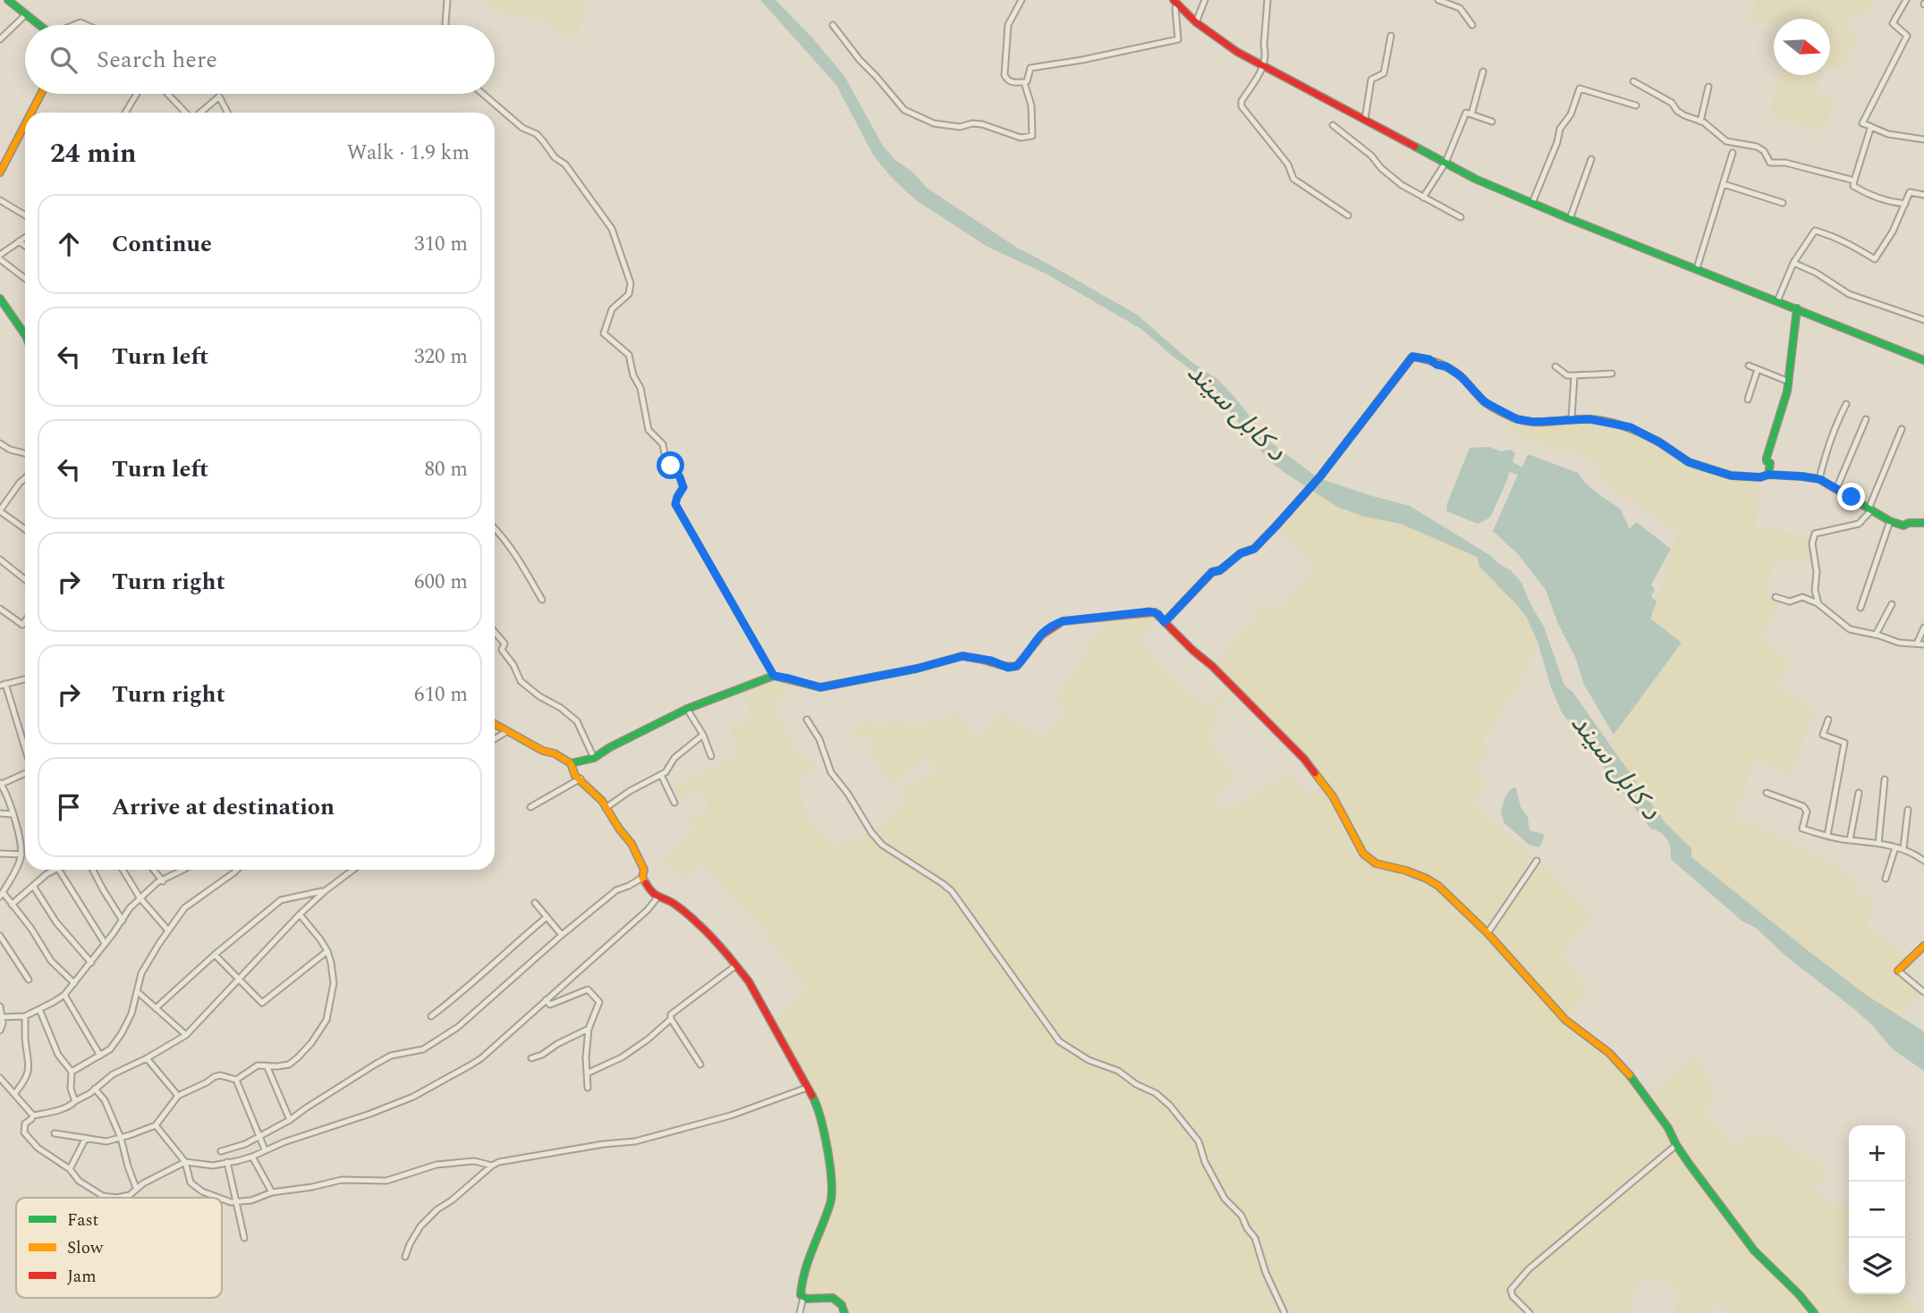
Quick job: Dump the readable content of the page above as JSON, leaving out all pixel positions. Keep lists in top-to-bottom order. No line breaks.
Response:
{"water":["د کابل سيند"],"legend":["Fast","Slow","Jam"],"north":"right","page":{"search":"Search here","heading":["24 min","Walk · 1.9 km"],"list":[["Continue","310 m"],["Turn left","320 m"],["Turn left","80 m"],["Turn right","600 m"],["Turn right","610 m"],"Arrive at destination"],"map_buttons":["+","−"]}}
